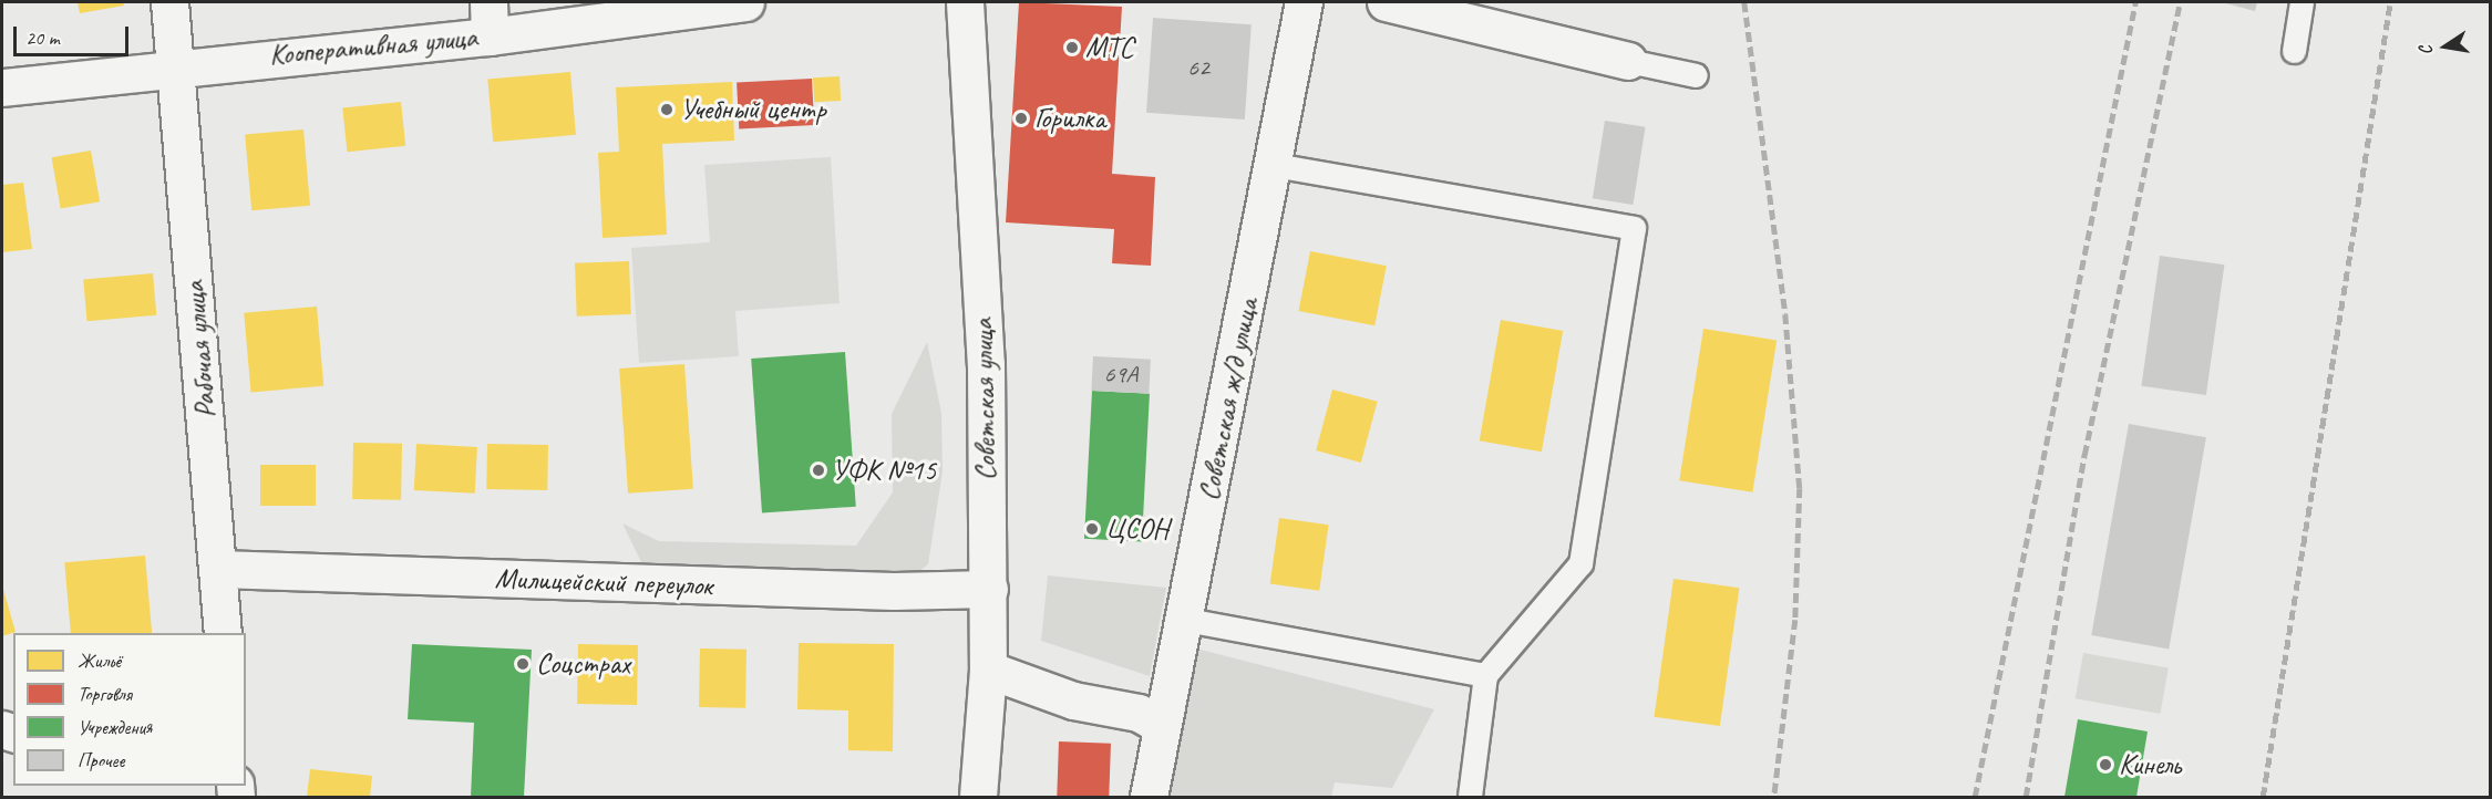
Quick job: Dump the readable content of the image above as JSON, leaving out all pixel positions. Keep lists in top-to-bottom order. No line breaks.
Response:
{"streets":{"street":["Кооперативная улица","Рабочая улица","Советская улица","Советская ж/д улица","Милицейский переулок"]},"crossings":[["Кооперативная улица","Рабочая улица"],["Рабочая улица","Милицейский переулок"],["Советская улица","Милицейский переулок"]],"places":["МТС","Учебный центр","Горилка","УФК №15","ЦСОН","Соцстрах","Кинель"],"house_numbers":["62","69А"],"legend":["Жильё","Торговля","Учреждения","Прочее"],"scale_bar":"20 m","north":"left"}
